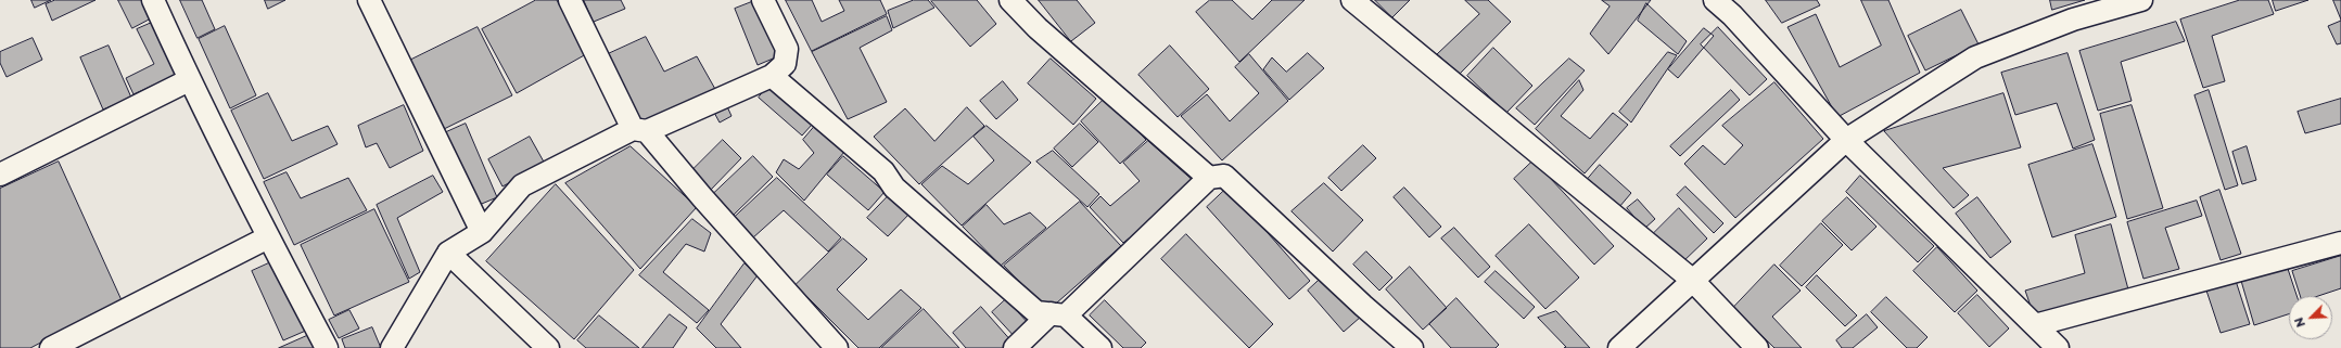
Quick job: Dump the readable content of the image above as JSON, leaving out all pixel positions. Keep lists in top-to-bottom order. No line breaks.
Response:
{"north":"bottom left"}
